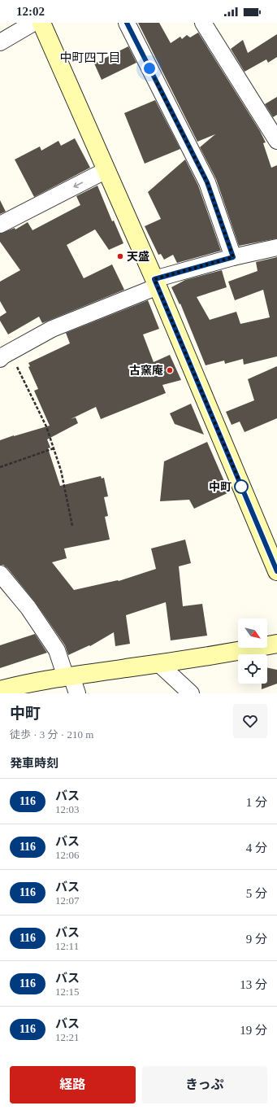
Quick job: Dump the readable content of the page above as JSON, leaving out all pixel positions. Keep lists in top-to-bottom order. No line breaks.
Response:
{"districts":["中町四丁目"],"places":["天盛","古窯庵","中町"],"lines":["bus line 116"],"north":"bottom right","page":{"status":"12:02","heading":[["中町","徒歩 · 3 分 · 210 m"],"発車時刻"],"list":[{"mark":"116","name":"バス","note":"12:03","value":"1 分"},{"mark":"116","name":"バス","note":"12:06","value":"4 分"},{"mark":"116","name":"バス","note":"12:07","value":"5 分"},{"mark":"116","name":"バス","note":"12:11","value":"9 分"},{"mark":"116","name":"バス","note":"12:15","value":"13 分"},{"mark":"116","name":"バス","note":"12:21","value":"19 分"}],"buttons":["経路","きっぷ"]}}
